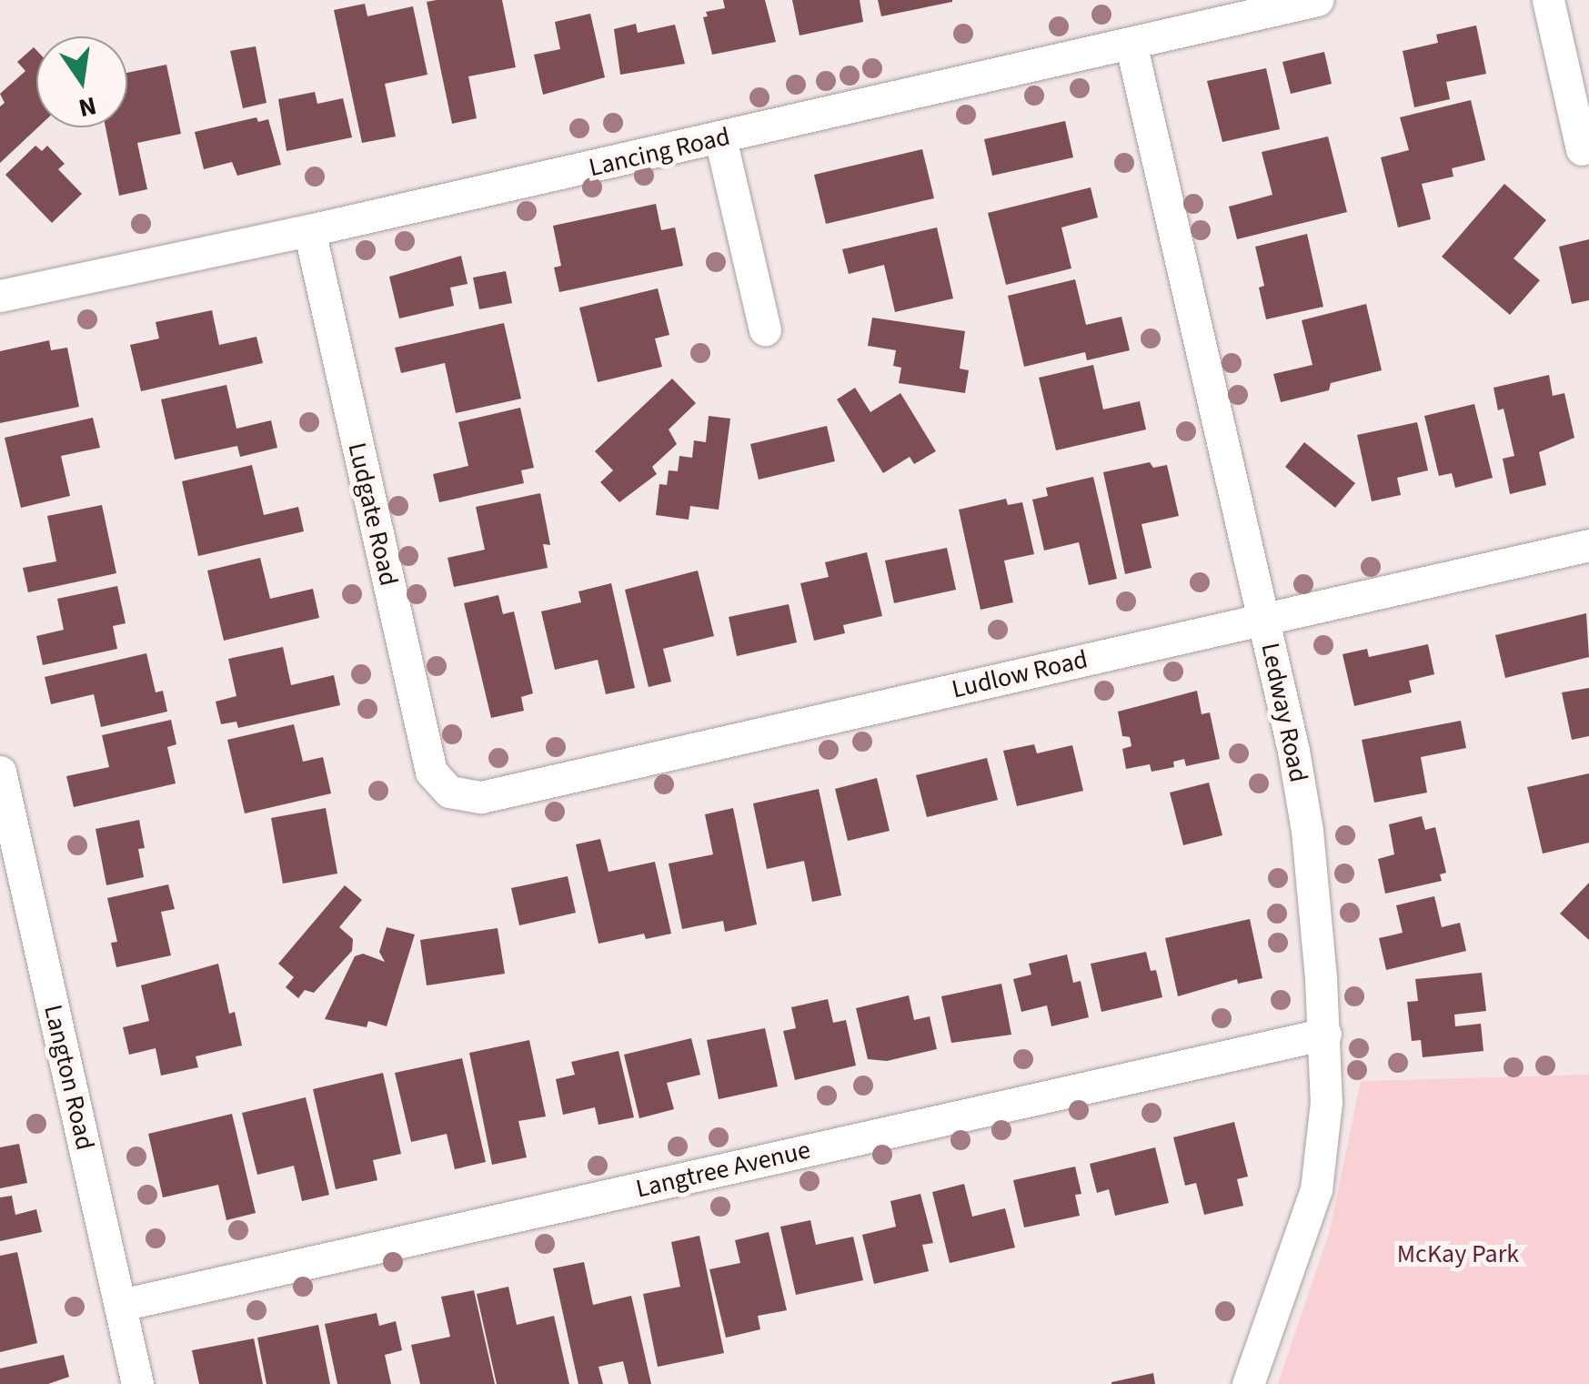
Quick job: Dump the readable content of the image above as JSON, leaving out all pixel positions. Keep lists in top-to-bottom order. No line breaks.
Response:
{"streets":{"street":["Lancing Road","Ludgate Road","Ludlow Road","Ledway Road","Langton Road","Langtree Avenue"]},"crossings":[["Lancing Road","Ludgate Road"],["Lancing Road","Ledway Road"],["Ludgate Road","Ludlow Road"],["Ludlow Road","Ledway Road"],["Ledway Road","Langtree Avenue"],["Langton Road","Langtree Avenue"]],"parks":["McKay Park"],"north":"bottom"}
